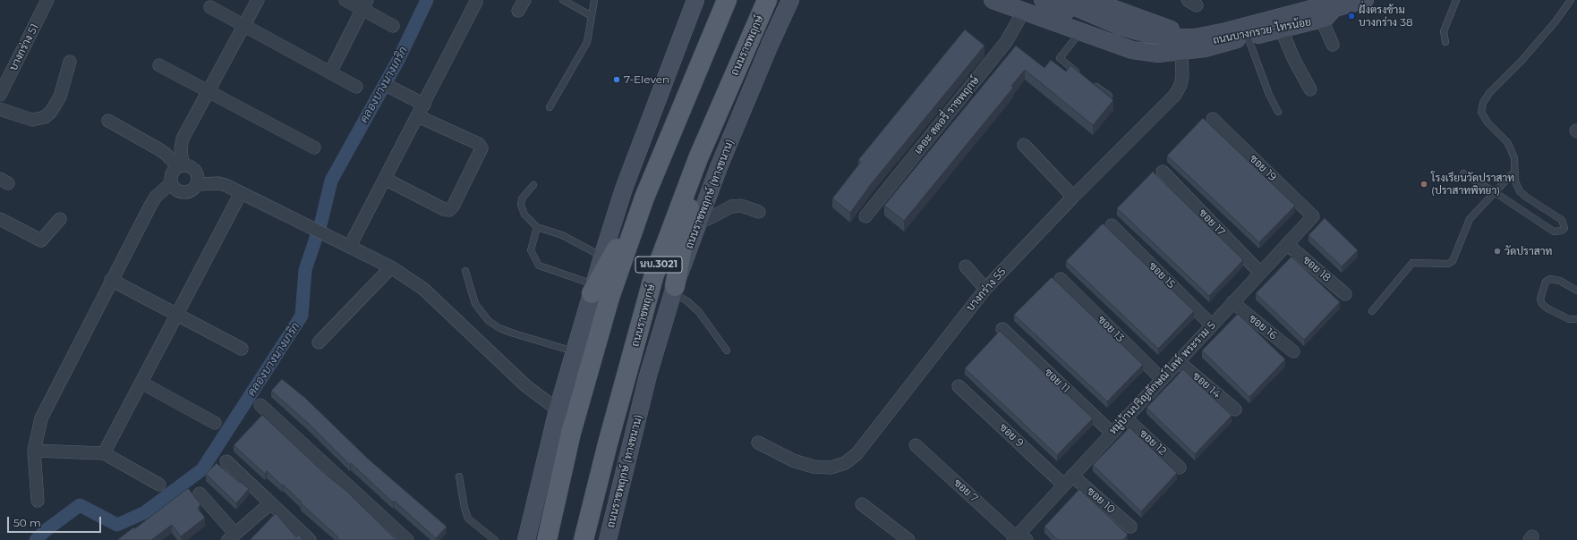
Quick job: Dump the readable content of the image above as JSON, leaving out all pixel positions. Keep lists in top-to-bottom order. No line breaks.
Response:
{"streets":{"main road":["ถนนบางกรวย-ไทรน้อย","ถนนราชพฤกษ์","ถนนราชพฤกษ์ (ทางขนาน)","นบ.3021"],"street":["บางกร่าง 51","เดอะ สตอรี่ ราชพฤกษ์","ซอย 19","ซอย 17","ซอย 18","ซอย 15","บางกร่าง 55","ซอย 16","ซอย 13","หมู่บ้านปริญลักษณ์ ไลท์ พระราม 5","ซอย 11","ซอย 14","ซอย 9","ซอย 12","ซอย 7","ซอย 10"]},"crossings":[["ถนนบางกรวย-ไทรน้อย","บางกร่าง 55"],["ซอย 19","หมู่บ้านปริญลักษณ์ ไลท์ พระราม 5"],["ซอย 17","หมู่บ้านปริญลักษณ์ ไลท์ พระราม 5"],["ซอย 18","หมู่บ้านปริญลักษณ์ ไลท์ พระราม 5"],["ซอย 15","หมู่บ้านปริญลักษณ์ ไลท์ พระราม 5"],["ซอย 16","หมู่บ้านปริญลักษณ์ ไลท์ พระราม 5"],["ซอย 13","หมู่บ้านปริญลักษณ์ ไลท์ พระราม 5"],["หมู่บ้านปริญลักษณ์ ไลท์ พระราม 5","ซอย 11"],["หมู่บ้านปริญลักษณ์ ไลท์ พระราม 5","ซอย 14"],["หมู่บ้านปริญลักษณ์ ไลท์ พระราม 5","ซอย 9"],["หมู่บ้านปริญลักษณ์ ไลท์ พระราม 5","ซอย 12"],["หมู่บ้านปริญลักษณ์ ไลท์ พระราม 5","ซอย 7"],["หมู่บ้านปริญลักษณ์ ไลท์ พระราม 5","ซอย 10"],["ซอย 9","ซอย 10"]],"water":["คลองบางนางเกริก"],"places":["ฝั่งตรงข้าม บางกร่าง 38","7-Eleven","โรงเรียนวัดปราสาท (ปราสาทพิทยา)","วัดปราสาท"],"scale_bar":"50 m"}
